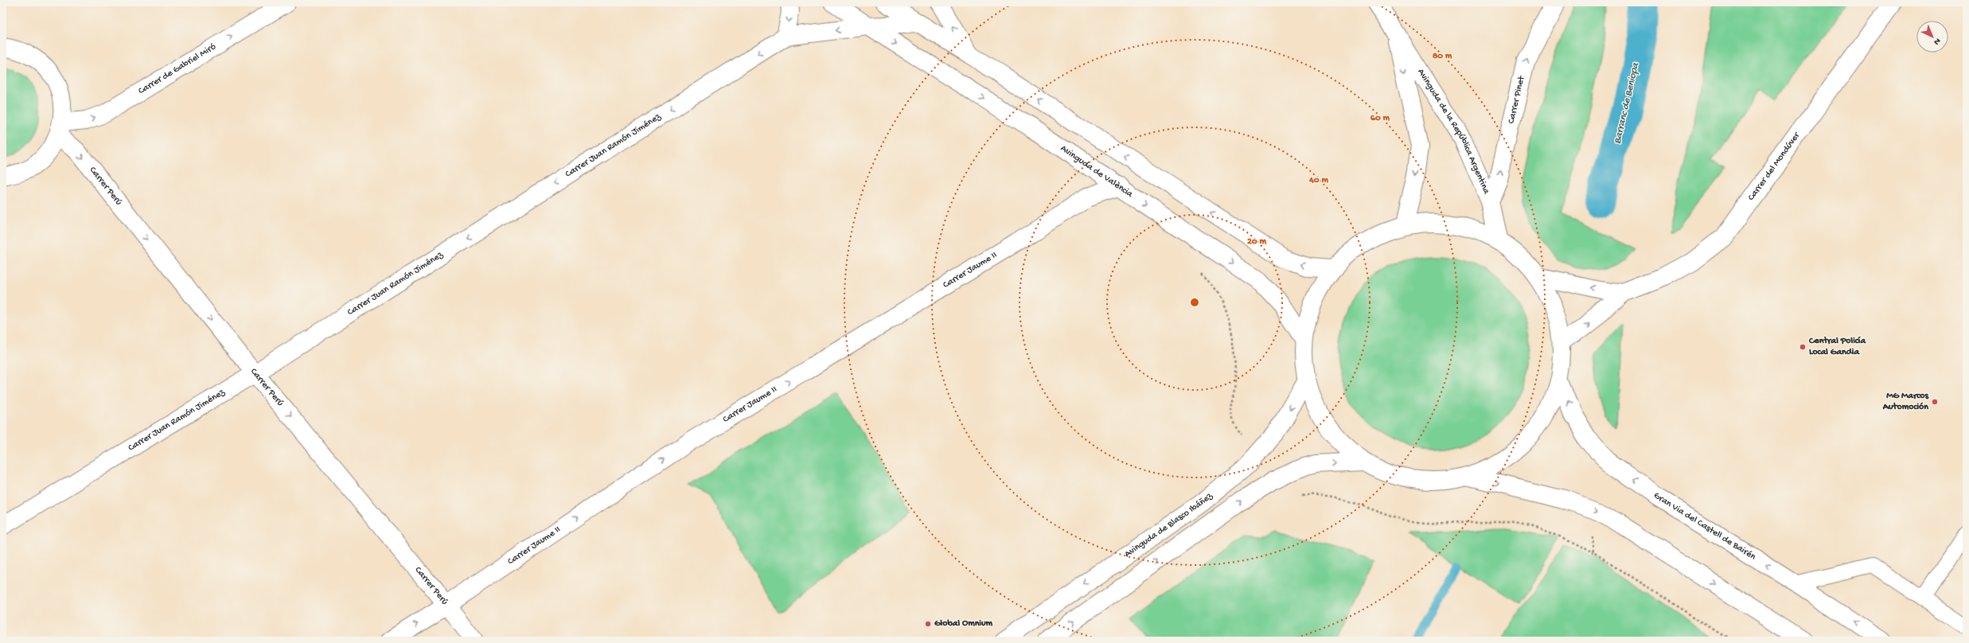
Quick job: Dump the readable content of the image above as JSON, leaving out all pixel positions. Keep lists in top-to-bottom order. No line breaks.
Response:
{"streets":{"street":["Carrer de Gabriel Miró","Carrer Pinet","Avinguda de la República Argentina","Carrer Juan Ramón Jiménez","Carrer del Mondúver","Avinguda de València","Carrer Perú","Carrer Jaume II","Avinguda de Blasco Ibáñez","Gran Via del Castell de Bairén"]},"crossings":[["Carrer de Gabriel Miró","Carrer Perú"],["Carrer Pinet","Avinguda de la República Argentina"],["Carrer Juan Ramón Jiménez","Avinguda de València"],["Carrer Juan Ramón Jiménez","Carrer Perú"],["Avinguda de València","Carrer Jaume II"],["Carrer Perú","Carrer Jaume II"]],"one_way":["Carrer de Gabriel Miró","Carrer Pinet","Avinguda de la República Argentina","Carrer Juan Ramón Jiménez","Carrer Perú","Carrer Jaume II"],"water":["Barranc de Beniopa"],"places":["Central Policía Local Gandia","MG Marcos Automoción","Global Omnium"],"north":"bottom right","rings":["80 m","60 m","40 m","20 m"]}
